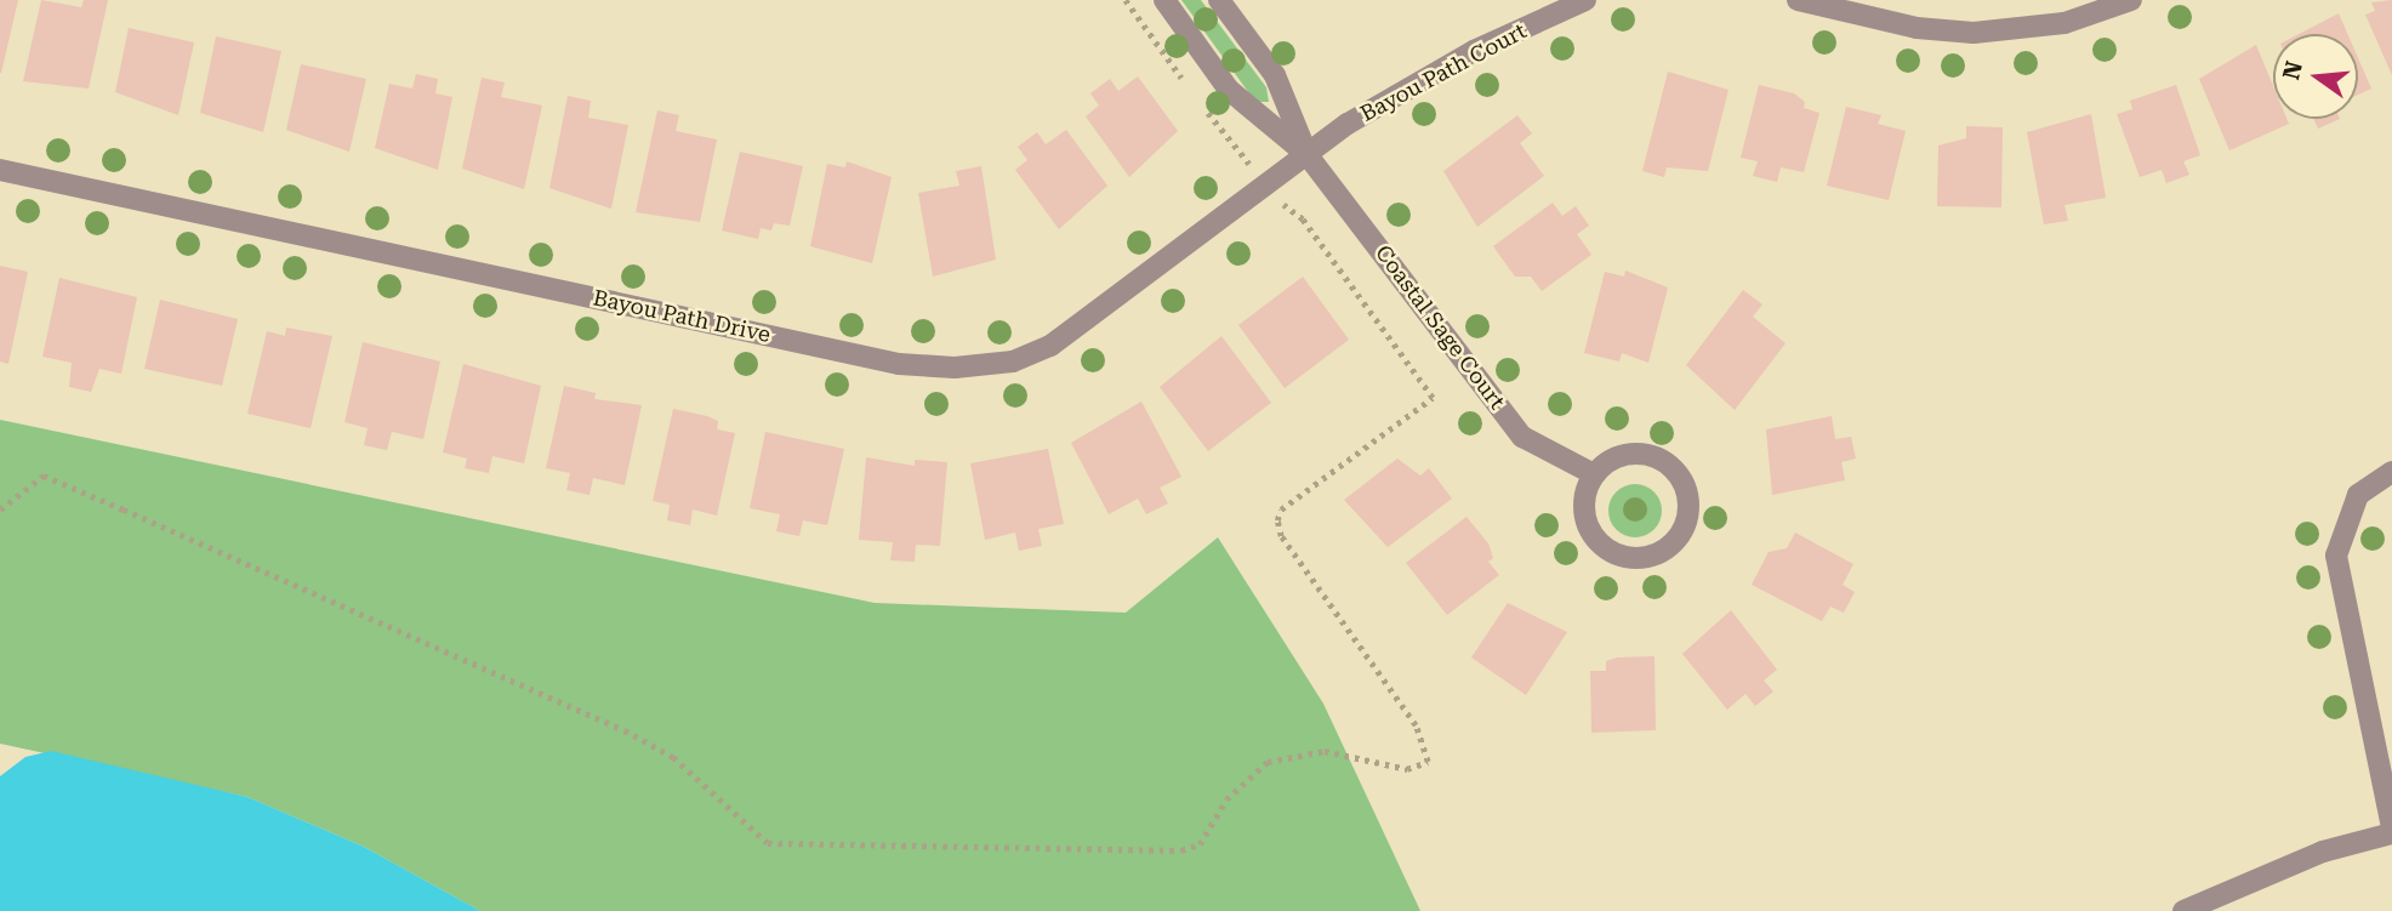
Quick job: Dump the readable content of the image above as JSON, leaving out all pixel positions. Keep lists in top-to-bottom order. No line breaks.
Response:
{"streets":{"street":["Bayou Path Court","Bayou Path Drive","Coastal Sage Court"]},"crossings":[["Bayou Path Court","Bayou Path Drive"],["Bayou Path Court","Coastal Sage Court"],["Bayou Path Drive","Coastal Sage Court"]],"north":"left"}
